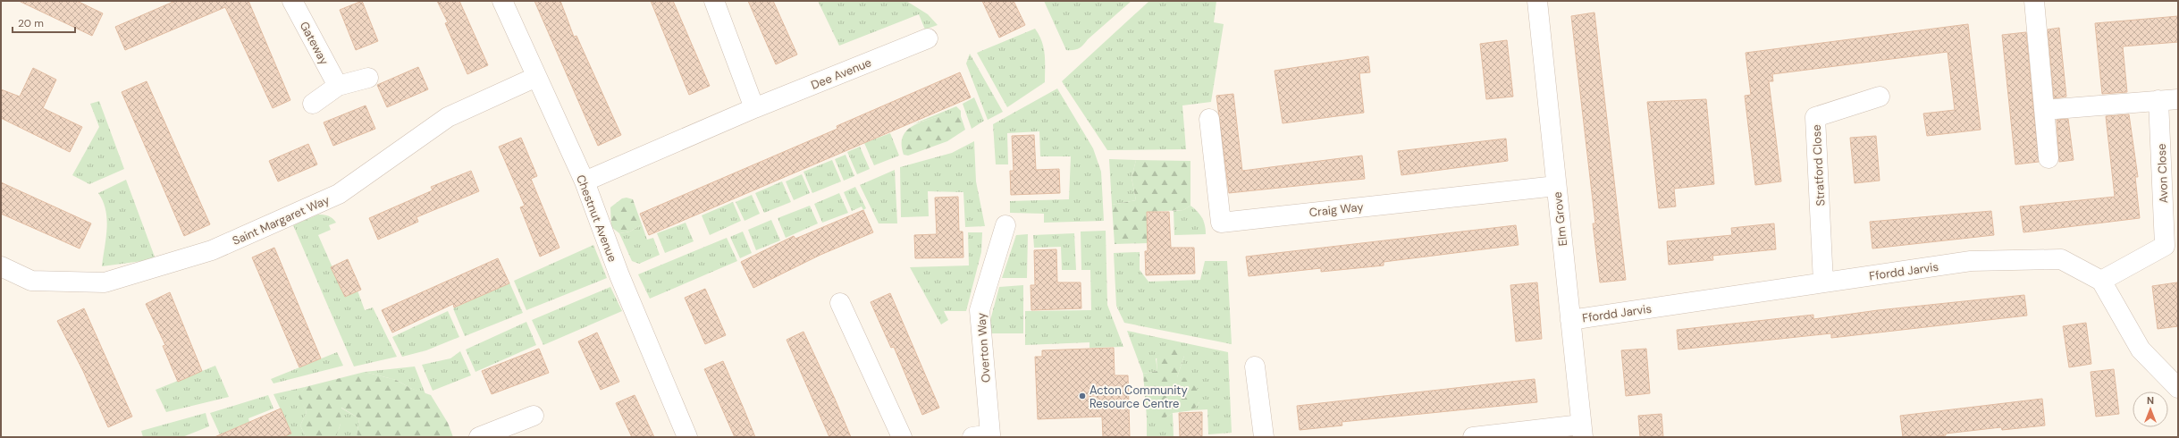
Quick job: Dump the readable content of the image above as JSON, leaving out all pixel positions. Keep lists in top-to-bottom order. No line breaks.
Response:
{"streets":{"street":["Gateway","Dee Avenue","Stratford Close","Avon Close","Craig Way","Chestnut Avenue","Elm Grove","Saint Margaret Way","Ffordd Jarvis","Overton Way"]},"crossings":[["Dee Avenue","Chestnut Avenue"],["Stratford Close","Ffordd Jarvis"],["Avon Close","Ffordd Jarvis"],["Craig Way","Elm Grove"],["Chestnut Avenue","Saint Margaret Way"],["Elm Grove","Ffordd Jarvis"]],"places":["Acton Community Resource Centre"],"scale_bar":"20 m","north":"top"}
